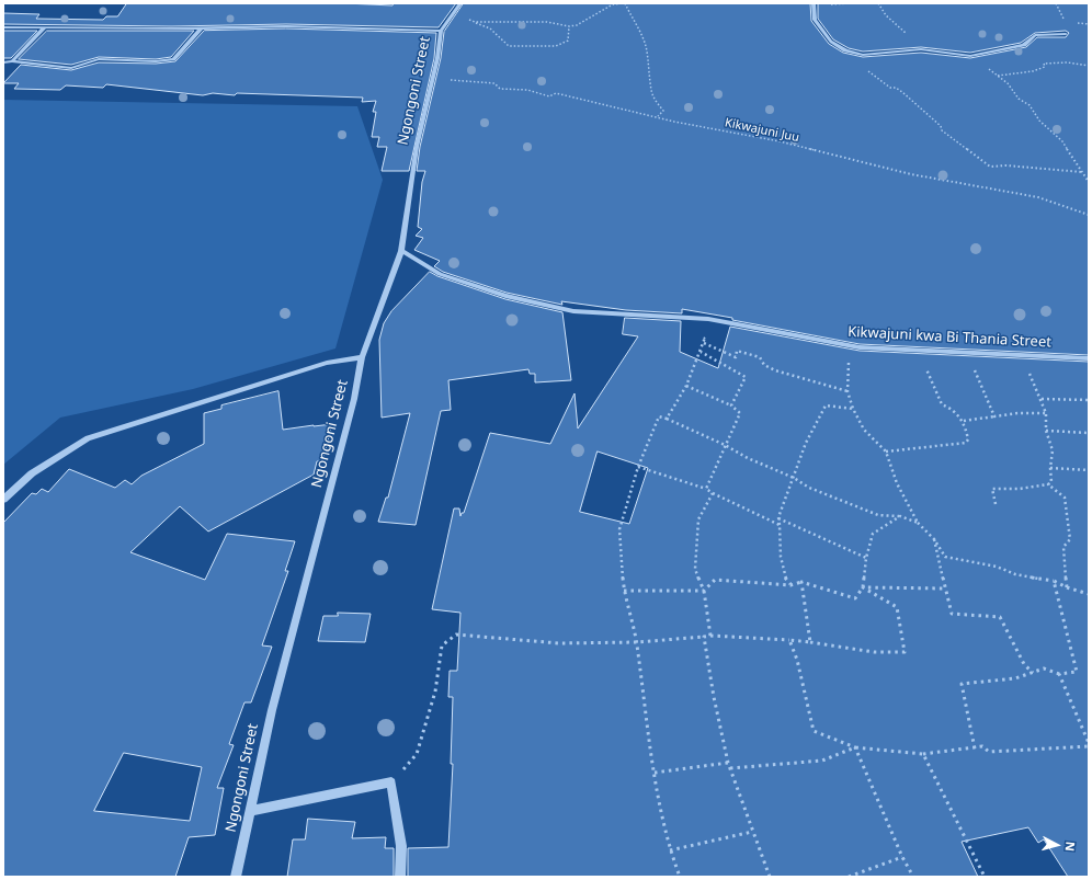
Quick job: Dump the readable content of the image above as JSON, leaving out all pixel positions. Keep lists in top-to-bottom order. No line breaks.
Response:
{"streets":{"street":["Ngongoni Street","Kikwajuni kwa Bi Thania Street"],"path":["Kikwajuni Juu"]},"crossings":[["Ngongoni Street","Kikwajuni Juu"],["Ngongoni Street","Kikwajuni kwa Bi Thania Street"]],"north":"right"}
